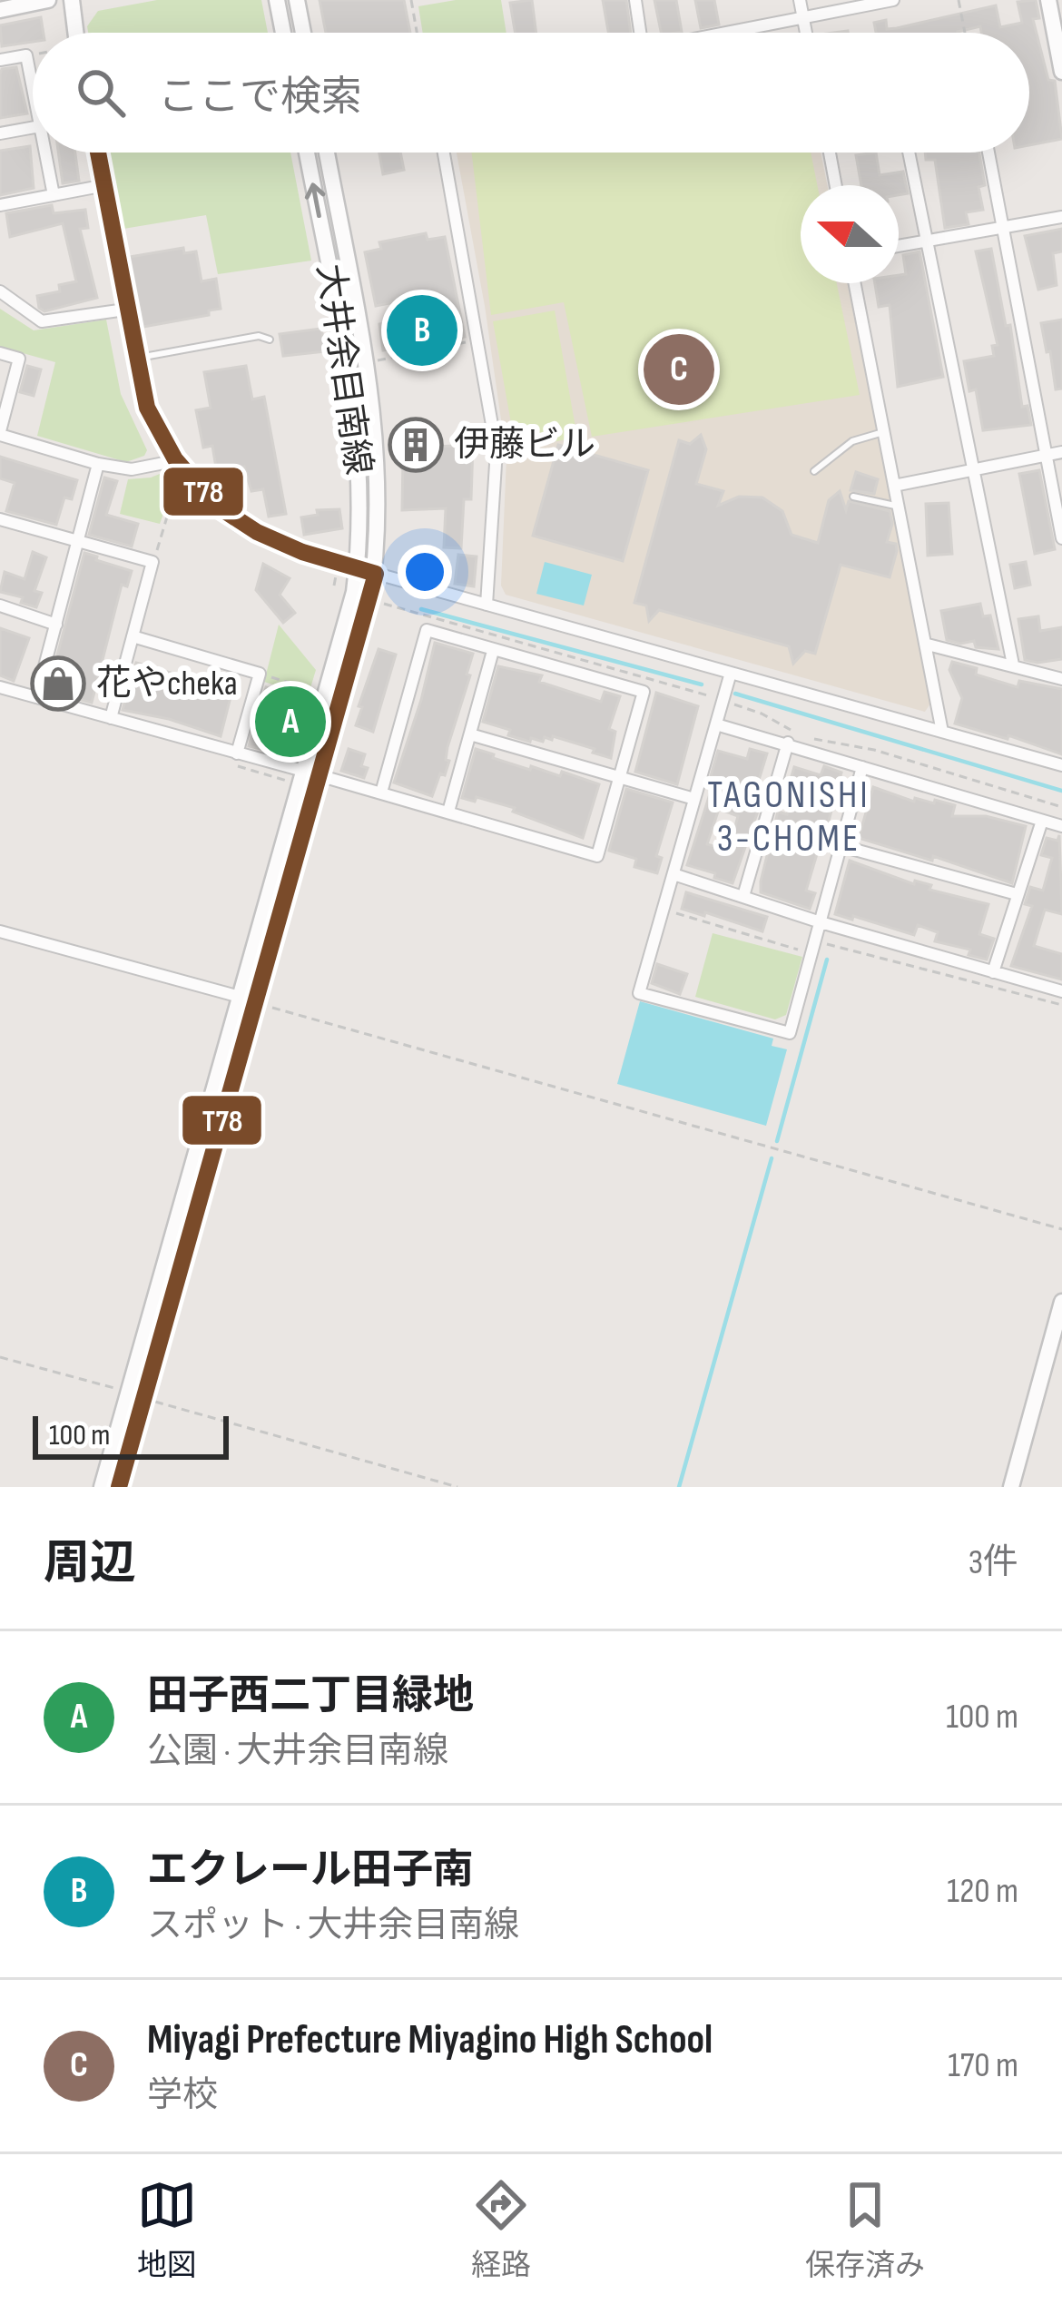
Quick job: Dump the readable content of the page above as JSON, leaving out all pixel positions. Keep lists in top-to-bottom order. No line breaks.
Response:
{"streets":{"street":["大井余目南線"]},"districts":["TAGONISHI 3-CHOME"],"places":{"building":["伊藤ビル"],"shop":["花やcheka"]},"lines":["transit line T78"],"scale_bar":"100 m","north":"left","page":{"search":"ここで検索","pins":["B","C","A"],"scale":"100 m","heading":["周辺","3件"],"list":[{"mark":"A","name":"田子西二丁目緑地","note":"公園 · 大井余目南線","value":"100 m"},{"mark":"B","name":"エクレール田子南","note":"スポット · 大井余目南線","value":"120 m"},{"mark":"C","name":"Miyagi Prefecture Miyagino High School","note":"学校","value":"170 m"}],"nav":["地図","経路","保存済み"]}}
